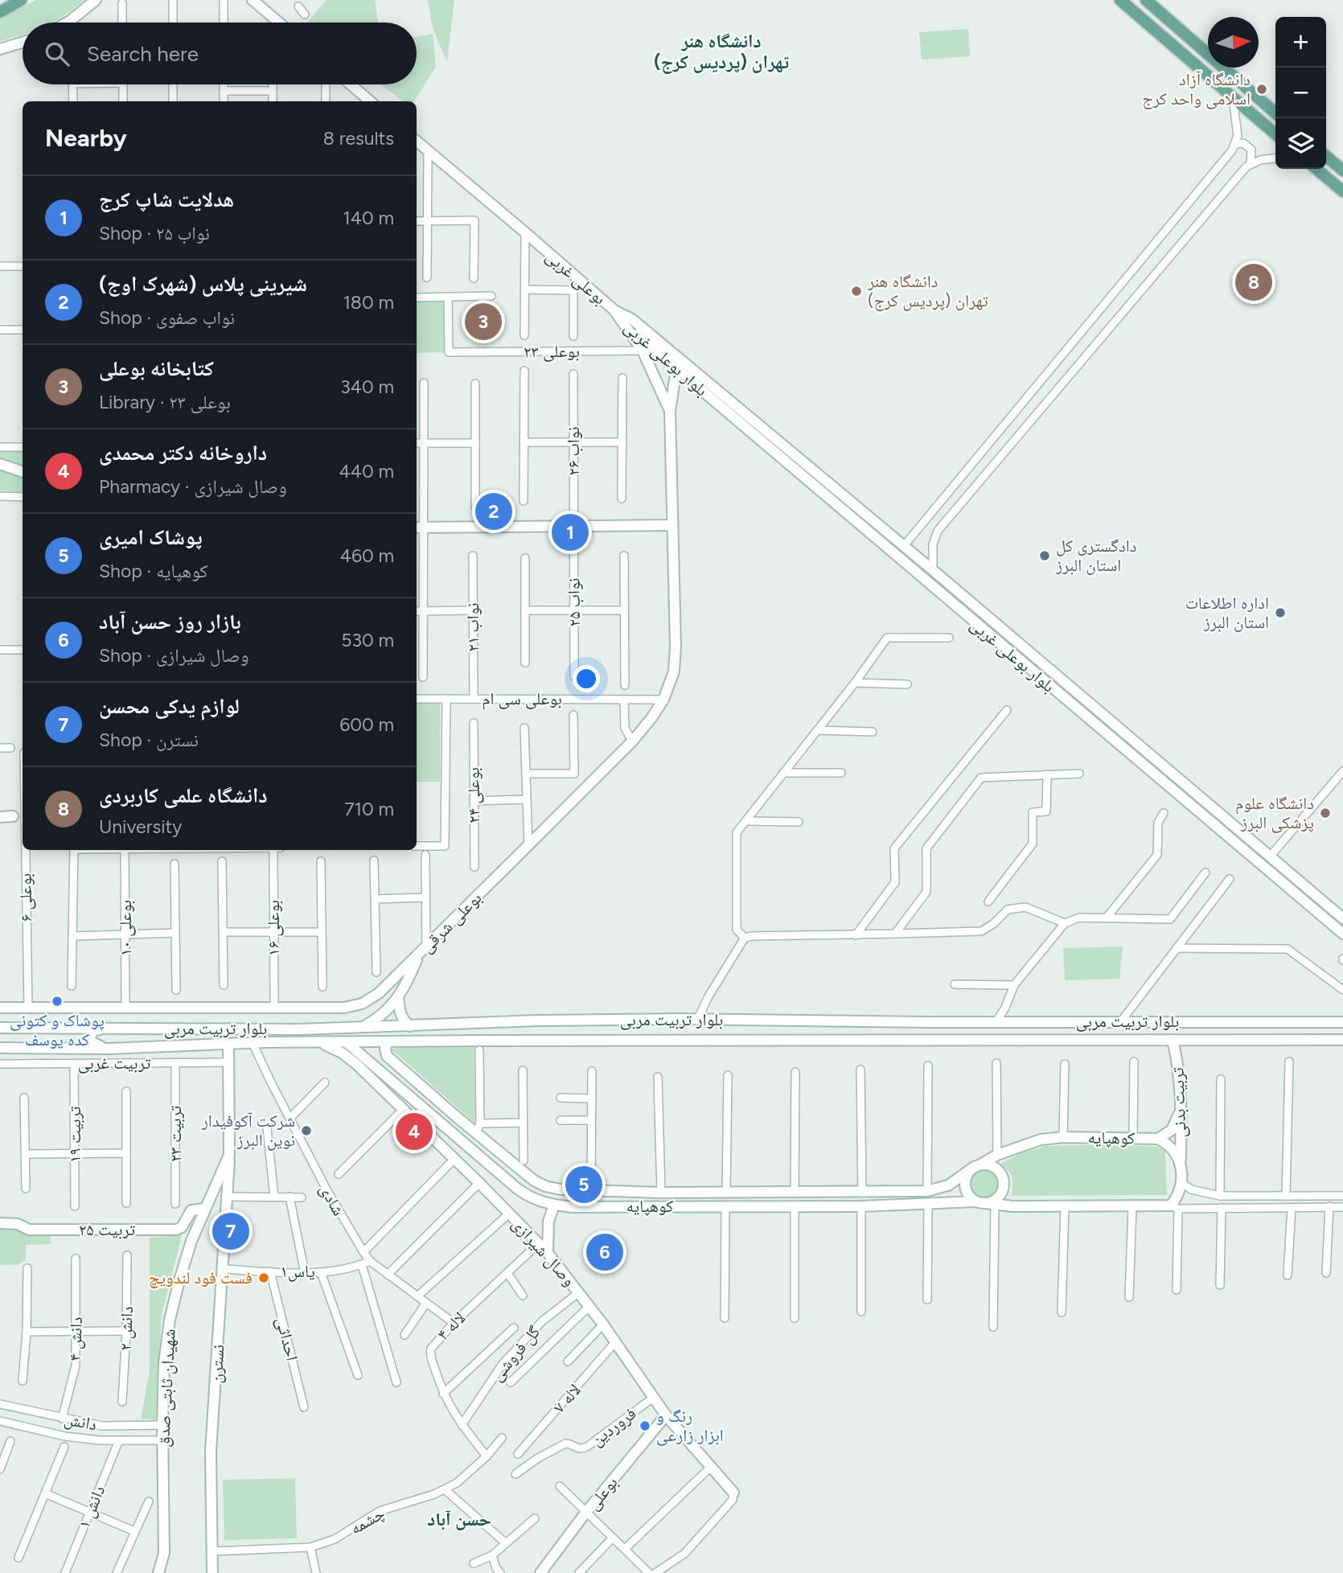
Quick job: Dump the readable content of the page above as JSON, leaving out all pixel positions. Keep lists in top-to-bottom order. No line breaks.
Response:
{"streets":{"main road":["بوعلی غربی","بلوار بوعلی غربی","بوعلی شرقی","بلوار تربیت مربی","تربیت بدنی","کوهپایه","تربیت ۲۵","وصال شیرازی","نسترن","شهیدان ثابتی صدق","بوعلی"],"street":["بوعلی ۲۳","نواب ۲۶","نواب ۲۵","نواب ۲۱","بوعلی سی ام","بوعلی ۲۴","بوعلی ۶","بوعلی ۱۰","بوعلی ۱۶","تربیت غربی","تربیت ۲۳","تربیت ۱۹","شادی","یاس۱","لاله ۴","دانش ۲","دانش ۴","احداثی","گل فروشی","لاله ۷","دانش","فروردین","دانش ۱","چشمه"]},"crossings":[["بوعلی غربی","بوعلی ۲۳"],["بوعلی غربی","بلوار بوعلی غربی"],["بوعلی غربی","بوعلی شرقی"],["نواب ۲۶","نواب ۲۵"],["نواب ۲۱","بوعلی سی ام"],["بوعلی سی ام","بوعلی شرقی"],["بوعلی ۶","بوعلی شرقی"],["بوعلی شرقی","بوعلی ۱۰"],["بوعلی شرقی","بوعلی ۱۶"],["بلوار تربیت مربی","تربیت بدنی"],["بلوار تربیت مربی","کوهپایه"],["بلوار تربیت مربی","شادی"],["بلوار تربیت مربی","وصال شیرازی"],["بلوار تربیت مربی","شهیدان ثابتی صدق"],["تربیت غربی","تربیت ۲۳"],["تربیت غربی","تربیت ۱۹"],["تربیت غربی","شهیدان ثابتی صدق"],["تربیت بدنی","کوهپایه"],["شادی","یاس۱"],["شادی","لاله ۴"],["تربیت ۲۵","شهیدان ثابتی صدق"],["وصال شیرازی","لاله ۴"],["وصال شیرازی","گل فروشی"],["وصال شیرازی","لاله ۷"],["وصال شیرازی","فروردین"],["وصال شیرازی","بوعلی"],["یاس۱","احداثی"],["یاس۱","نسترن"],["لاله ۴","گل فروشی"],["لاله ۴","چشمه"],["دانش ۴","دانش"],["نسترن","شهیدان ثابتی صدق"],["نسترن","چشمه"],["شهیدان ثابتی صدق","دانش"],["دانش","دانش ۱"]],"districts":["دانشگاه هنر تهران (پردیس کرج)","حسن آباد"],"places":["دانشگاه آزاد اسلامی واحد کرج","دانشگاه هنر تهران (پردیس کرج)","دادگستری کل استان البرز","اداره اطلاعات استان البرز","دانشگاه علوم پزشکی البرز","پوشاک و کتونی کده یوسف","شرکت آکوفیدار نوین البرز","فست فود لندویچ","رنگ و ابزار زارعی"],"north":"right","page":{"map_buttons":["+","−"],"search":"Search here","heading":["Nearby","8 results"],"list":[{"mark":"1","name":"هدلایت شاپ کرج","note":"Shop · نواب ۲۵","value":"140 m"},{"mark":"2","name":"شیرینی پلاس (شهرک اوج)","note":"Shop · نواب صفوی","value":"180 m"},{"mark":"3","name":"کتابخانه بوعلی","note":"Library · بوعلی ۲۳","value":"340 m"},{"mark":"4","name":"داروخانه دکتر محمدی","note":"Pharmacy · وصال شیرازی","value":"440 m"},{"mark":"5","name":"پوشاک امیری","note":"Shop · کوهپایه","value":"460 m"},{"mark":"6","name":"بازار روز حسن آباد","note":"Shop · وصال شیرازی","value":"530 m"},{"mark":"7","name":"لوازم یدکی محسن","note":"Shop · نسترن","value":"600 m"},{"mark":"8","name":"دانشگاه علمی کاربردی","note":"University","value":"710 m"}],"pins":["8","3","2","1","4","5","7","6"]}}
